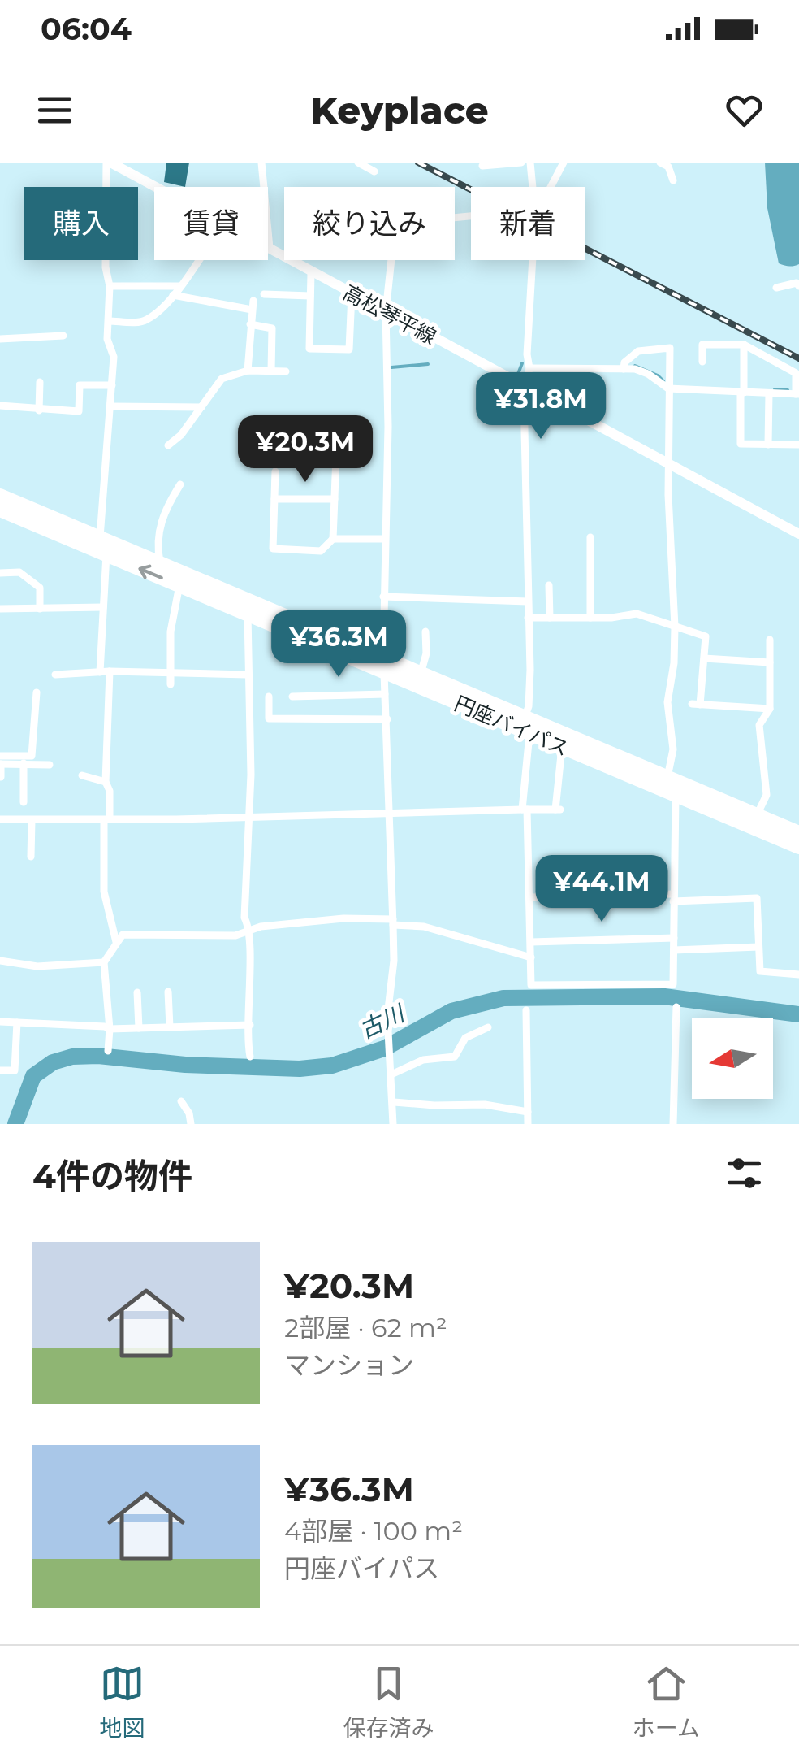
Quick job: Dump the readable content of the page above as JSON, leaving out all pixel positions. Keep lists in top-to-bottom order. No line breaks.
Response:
{"streets":{"highway":["円座バイパス"],"main road":["高松琴平線"]},"water":["古川"],"north":"left","page":{"status":"06:04","header":"Keyplace","chip":["購入","賃貸","絞り込み","新着"],"price":["¥31.8M","¥20.3M","¥36.3M","¥44.1M"],"heading":"4件の物件","list":[{"name":"¥20.3M","note":"2部屋 · 62 m² · マンション"},{"name":"¥36.3M","note":"4部屋 · 100 m² · 円座バイパス"}],"tabs":["地図","保存済み","ホーム"]}}
